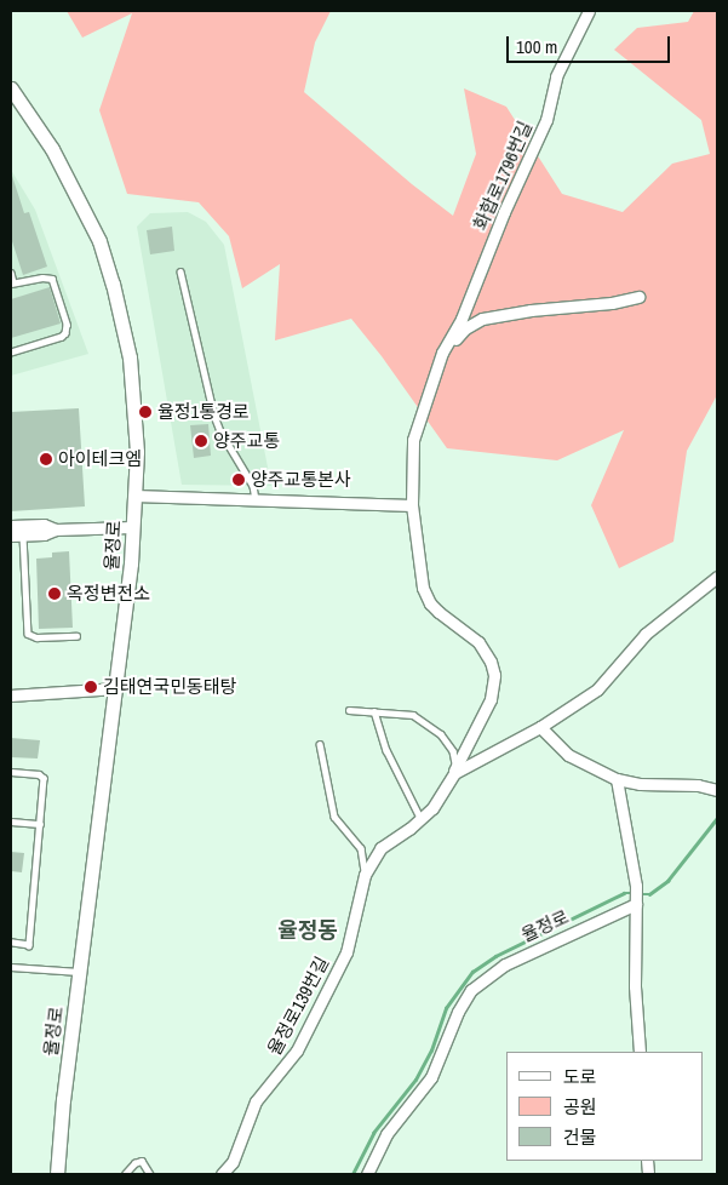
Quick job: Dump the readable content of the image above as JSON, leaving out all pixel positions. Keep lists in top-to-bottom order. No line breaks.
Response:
{"streets":{"main road":["율정로"],"street":["화합로1796번길","율정로139번길"]},"crossings":[["화합로1796번길","율정로139번길"]],"districts":["율정동"],"places":["율정1통경로","양주교통","아이테크엠","양주교통본사","옥정변전소","김태연국민동태탕"],"legend":["도로","공원","건물"],"scale_bar":"100 m"}
